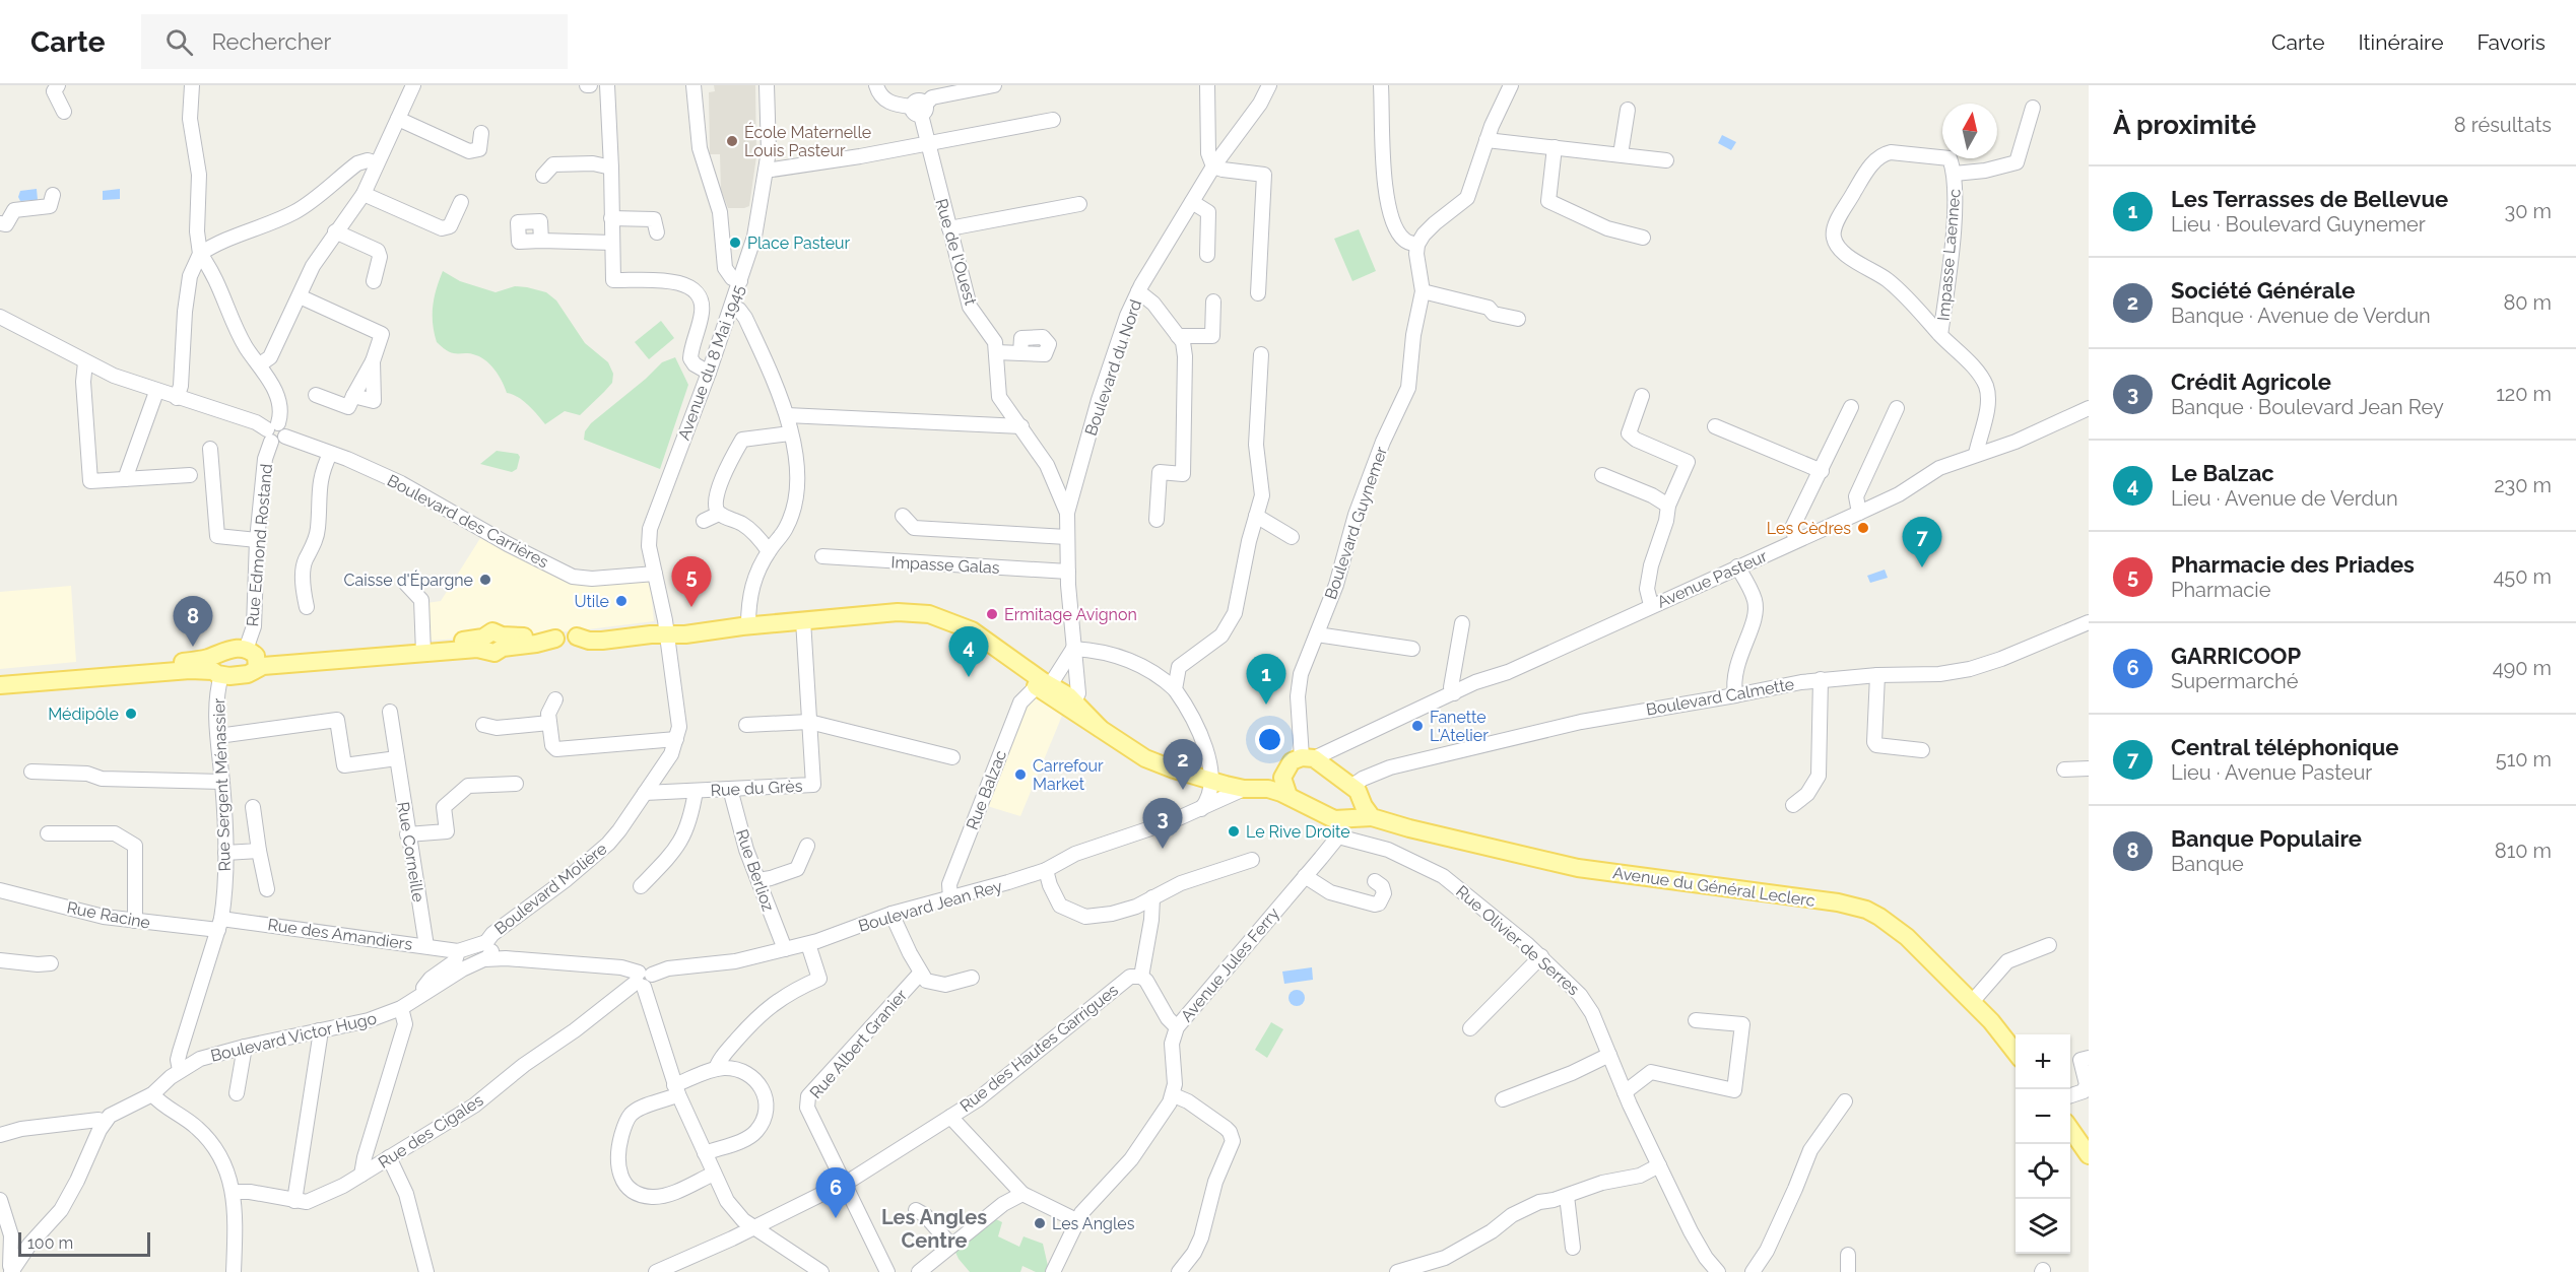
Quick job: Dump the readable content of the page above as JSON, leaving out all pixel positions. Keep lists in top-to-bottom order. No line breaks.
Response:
{"streets":{"main road":["Avenue du Général Leclerc"],"street":["Rue de l'Ouest","Impasse Laennec","Avenue du 8 Mai 1945","Boulevard du Nord","Boulevard des Carrières","Boulevard Guynemer","Rue Edmond Rostand","Impasse Galas","Avenue Pasteur","Boulevard Calmette","Rue Sergent Ménassier","Rue du Grès","Rue Balzac","Rue Corneille","Rue Berlioz","Boulevard Molière","Boulevard Jean Rey","Rue Racine","Rue des Amandiers","Rue Olivier de Serres","Avenue Jules Ferry","Boulevard Victor Hugo","Rue Albert Granier","Rue des Hautes Garrigues","Rue des Cigales"]},"crossings":[["Rue de l'Ouest","Boulevard du Nord"],["Impasse Laennec","Avenue Pasteur"],["Avenue du 8 Mai 1945","Boulevard des Carrières"],["Avenue du 8 Mai 1945","Boulevard Molière"],["Boulevard du Nord","Impasse Galas"],["Boulevard des Carrières","Rue Edmond Rostand"],["Boulevard Guynemer","Avenue Pasteur"],["Rue Sergent Ménassier","Rue Racine"],["Rue Sergent Ménassier","Rue des Amandiers"],["Rue Sergent Ménassier","Boulevard Victor Hugo"],["Rue du Grès","Rue Berlioz"],["Rue du Grès","Boulevard Molière"],["Rue Balzac","Boulevard Jean Rey"],["Rue Corneille","Rue des Amandiers"],["Rue Berlioz","Boulevard Jean Rey"],["Avenue du Général Leclerc","Rue Olivier de Serres"],["Avenue du Général Leclerc","Avenue Jules Ferry"],["Boulevard Molière","Boulevard Victor Hugo"],["Boulevard Jean Rey","Rue des Cigales"],["Rue Racine","Rue des Amandiers"],["Rue des Amandiers","Boulevard Victor Hugo"],["Rue Olivier de Serres","Avenue Jules Ferry"],["Rue Albert Granier","Rue des Hautes Garrigues"]],"districts":["Les Angles Centre"],"places":["École Maternelle Louis Pasteur","Place Pasteur","Les Cèdres","Caisse d'Épargne","Utile","Ermitage Avignon","Médipôle","Fanette L'Atelier","Carrefour Market","Le Rive Droite","Les Angles"],"scale_bar":"100 m","north":"top","page":{"header":"Carte","search":"Rechercher","nav":["Carte","Itinéraire","Favoris"],"heading":["À proximité","8 résultats"],"list":[{"mark":"1","name":"Les Terrasses de Bellevue","note":"Lieu · Boulevard Guynemer","value":"30 m"},{"mark":"2","name":"Société Générale","note":"Banque · Avenue de Verdun","value":"80 m"},{"mark":"3","name":"Crédit Agricole","note":"Banque · Boulevard Jean Rey","value":"120 m"},{"mark":"4","name":"Le Balzac","note":"Lieu · Avenue de Verdun","value":"230 m"},{"mark":"5","name":"Pharmacie des Priades","note":"Pharmacie","value":"450 m"},{"mark":"6","name":"GARRICOOP","note":"Supermarché","value":"490 m"},{"mark":"7","name":"Central téléphonique","note":"Lieu · Avenue Pasteur","value":"510 m"},{"mark":"8","name":"Banque Populaire","note":"Banque","value":"810 m"}],"pins":["7","5","8","4","1","2","3","6"],"map_buttons":["+","−"],"scale":"100 m"}}
